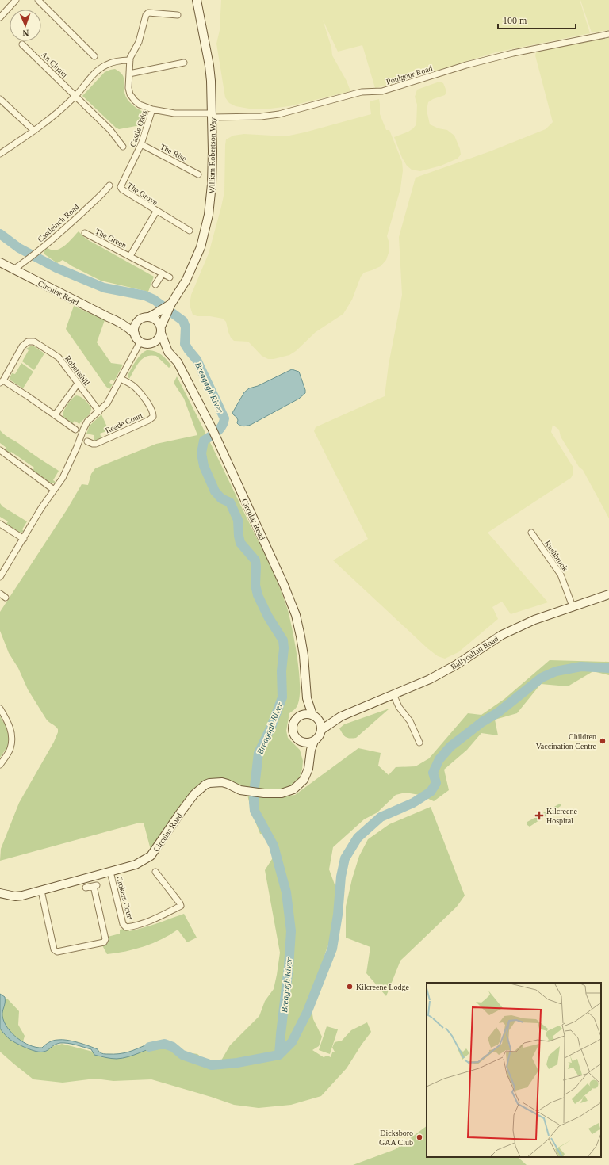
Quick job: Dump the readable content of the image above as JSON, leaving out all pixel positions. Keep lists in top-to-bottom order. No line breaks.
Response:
{"streets":{"main road":["William Robertson Way","Circular Road","Ballycallan Road"],"street":["An Cluain","Poulgour Road","Castle Oaks","The Rise","The Grove","Castleinch Road","The Green","Robertshill","Reade Court","Rushbrook","Crokers Court"]},"crossings":[["Poulgour Road","Castle Oaks"],["Poulgour Road","William Robertson Way"],["Castle Oaks","The Rise"],["Castle Oaks","William Robertson Way"],["Castle Oaks","The Grove"],["William Robertson Way","Circular Road"],["The Grove","The Green"],["Castleinch Road","Circular Road"],["Circular Road","Ballycallan Road"],["Circular Road","Crokers Court"],["Rushbrook","Ballycallan Road"]],"water":["Breagagh River"],"places":{"other":["Children Vaccination Centre","Kilcreene Lodge","Dicksboro GAA Club"],"health":["Kilcreene Hospital"]},"scale_bar":"100 m","north":"bottom"}
